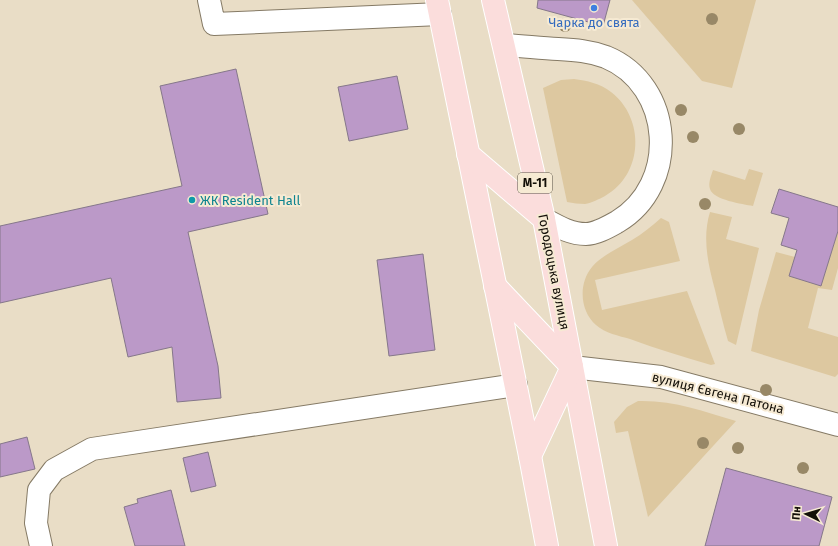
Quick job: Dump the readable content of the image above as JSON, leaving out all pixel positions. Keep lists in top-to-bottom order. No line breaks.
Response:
{"streets":{"main road":["М-11","Городоцька вулиця"],"street":["вулиця Євгена Патона"]},"crossings":[["Городоцька вулиця","вулиця Євгена Патона"]],"places":["Чарка до свята","ЖК Resident Hall"],"north":"left"}
